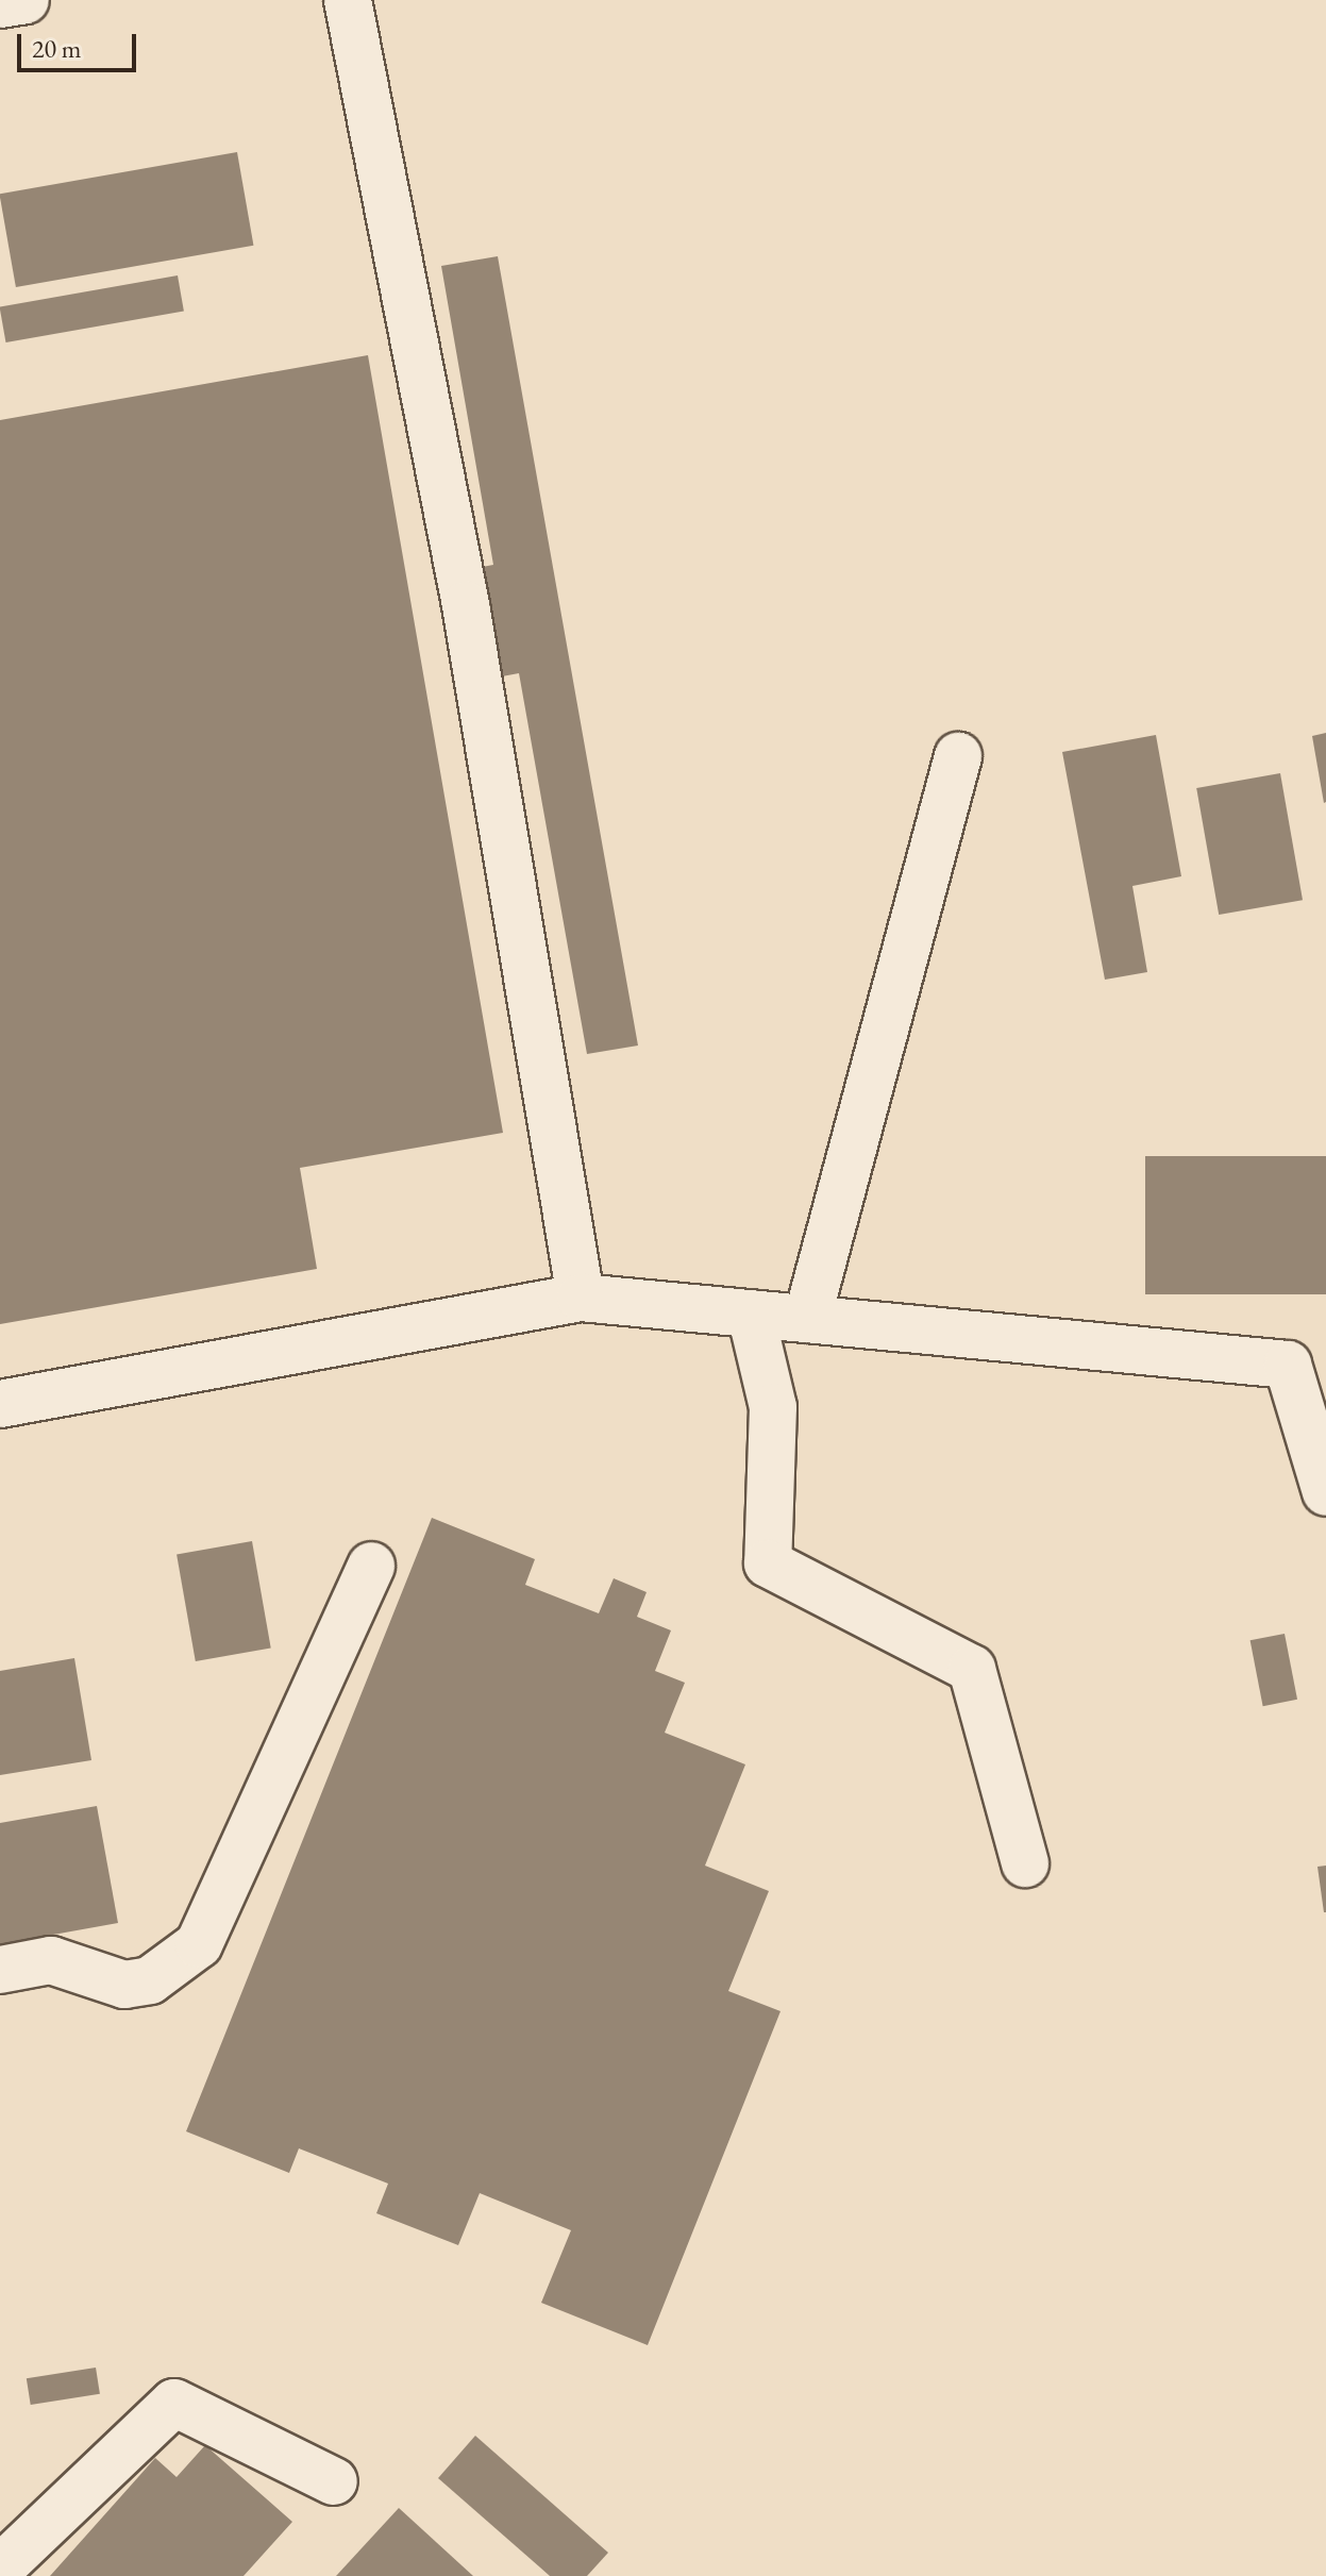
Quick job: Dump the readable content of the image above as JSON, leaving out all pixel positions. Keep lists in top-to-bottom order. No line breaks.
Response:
{"scale_bar":"20 m"}
